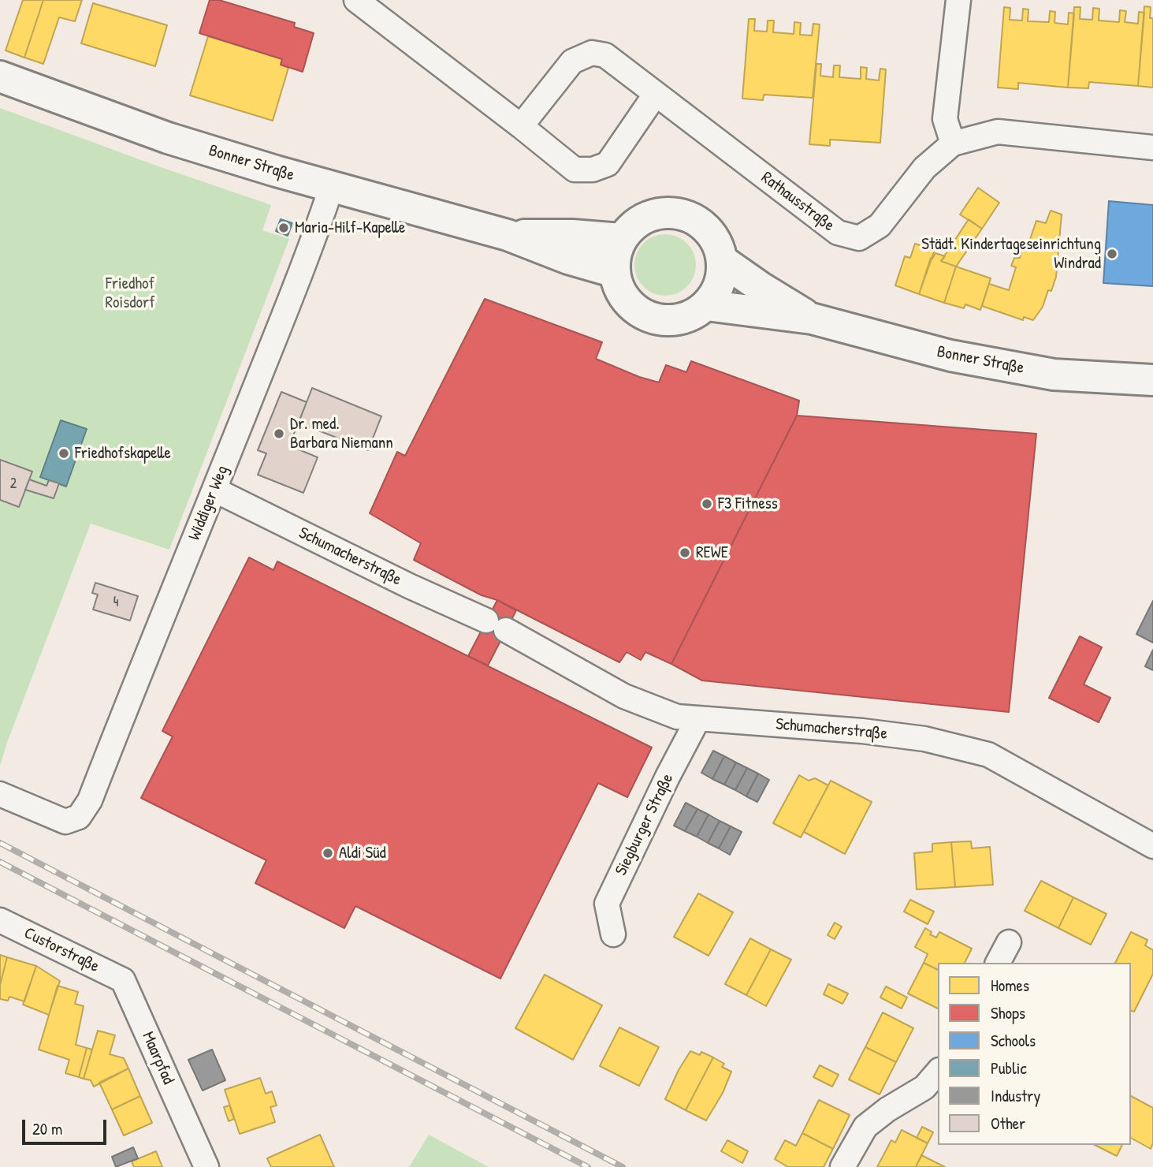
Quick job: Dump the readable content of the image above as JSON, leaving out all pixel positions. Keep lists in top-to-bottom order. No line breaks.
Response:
{"streets":{"street":["Bonner Straße","Rathausstraße","Widdiger Weg","Schumacherstraße","Siegburger Straße","Custorstraße","Maarpfad"]},"crossings":[["Bonner Straße","Widdiger Weg"],["Widdiger Weg","Schumacherstraße"],["Schumacherstraße","Siegburger Straße"],["Custorstraße","Maarpfad"]],"parks":["Friedhof Roisdorf"],"places":["Maria-Hilf-Kapelle","Städt. Kindertageseinrichtung Windrad","Dr. med. Barbara Niemann","Friedhofskapelle","F3 Fitness","REWE","Aldi Süd"],"house_numbers":["2","4"],"legend":["Homes","Shops","Schools","Public","Industry","Other"],"scale_bar":"20 m"}
